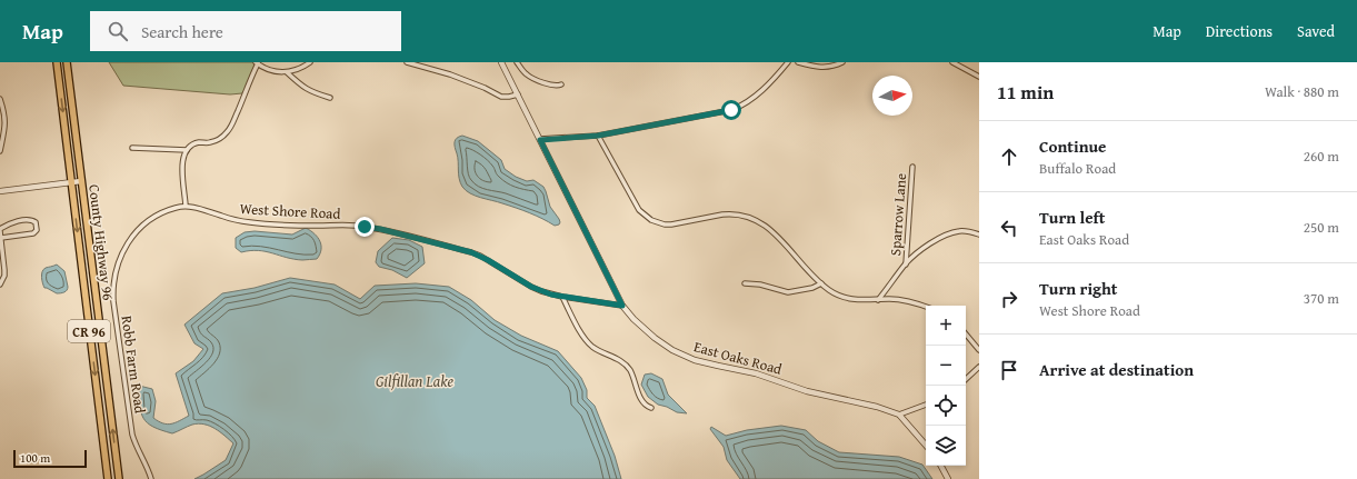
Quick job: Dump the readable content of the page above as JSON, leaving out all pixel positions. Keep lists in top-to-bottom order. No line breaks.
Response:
{"streets":{"main road":["County Highway 96","CR 96"],"street":["West Shore Road","Sparrow Lane","East Oaks Road","Robb Farm Road"]},"crossings":[["West Shore Road","East Oaks Road"],["West Shore Road","Robb Farm Road"]],"water":["Gilfillan Lake"],"scale_bar":"100 m","north":"right","page":{"header":"Map","search":"Search here","nav":["Map","Directions","Saved"],"heading":["11 min","Walk · 880 m"],"list":[["Continue","Buffalo Road","260 m"],["Turn left","East Oaks Road","250 m"],["Turn right","West Shore Road","370 m"],"Arrive at destination"],"map_buttons":["+","−"],"scale":"100 m"}}
